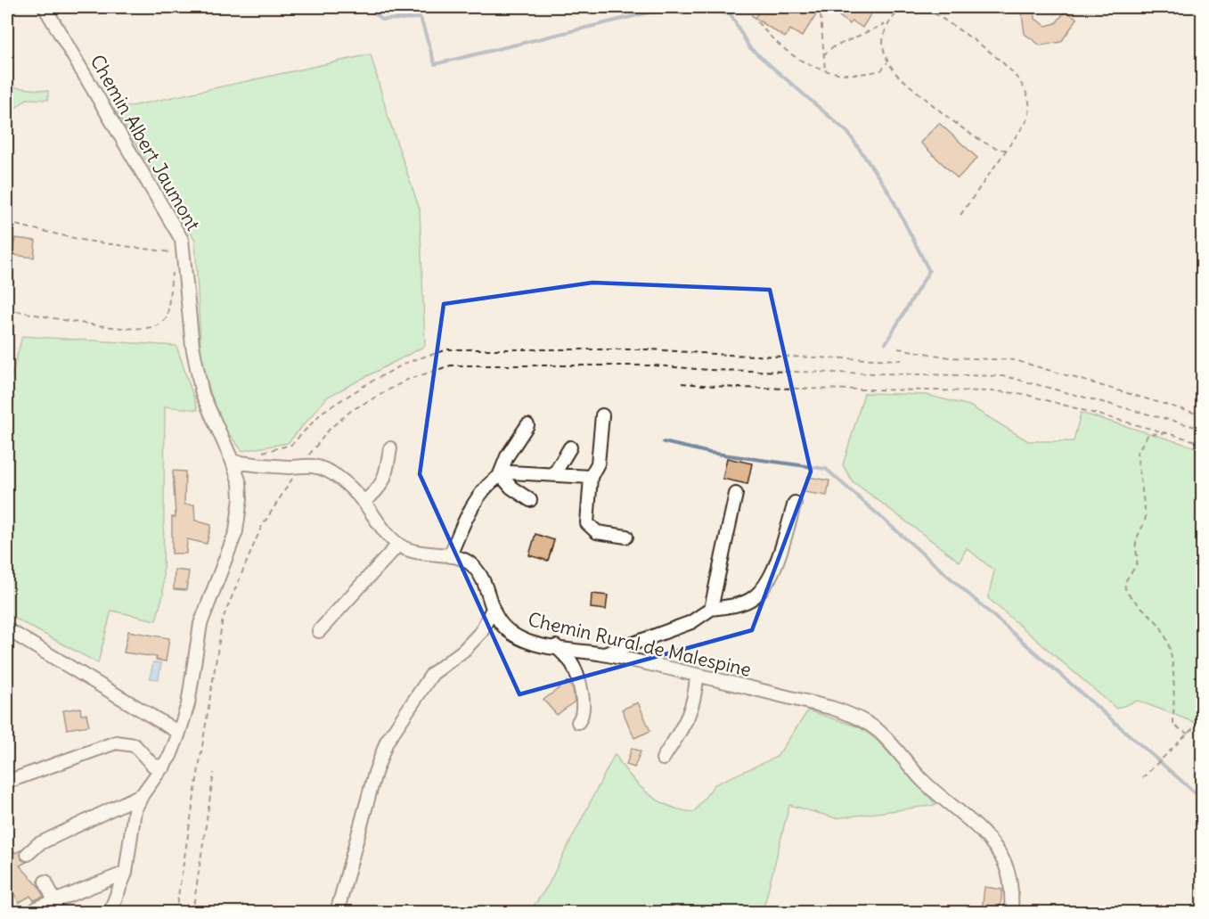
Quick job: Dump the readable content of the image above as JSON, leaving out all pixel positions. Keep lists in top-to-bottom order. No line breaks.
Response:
{"streets":{"street":["Chemin Albert Jaumont","Chemin Rural de Malespine"]}}
